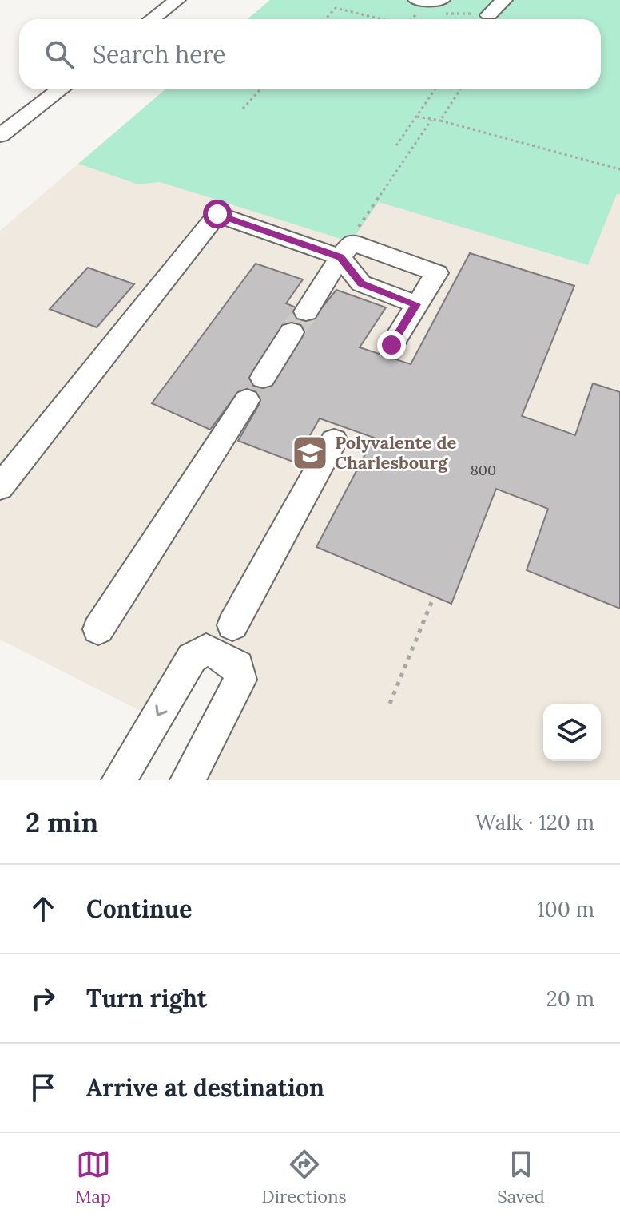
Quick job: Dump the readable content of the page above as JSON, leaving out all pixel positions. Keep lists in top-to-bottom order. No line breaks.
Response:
{"places":{"school or university":["Polyvalente de Charlesbourg"]},"house_numbers":["800"],"page":{"search":"Search here","heading":["2 min","Walk · 120 m"],"list":[["Continue","100 m"],["Turn right","20 m"],"Arrive at destination"],"nav":["Map","Directions","Saved"]}}
